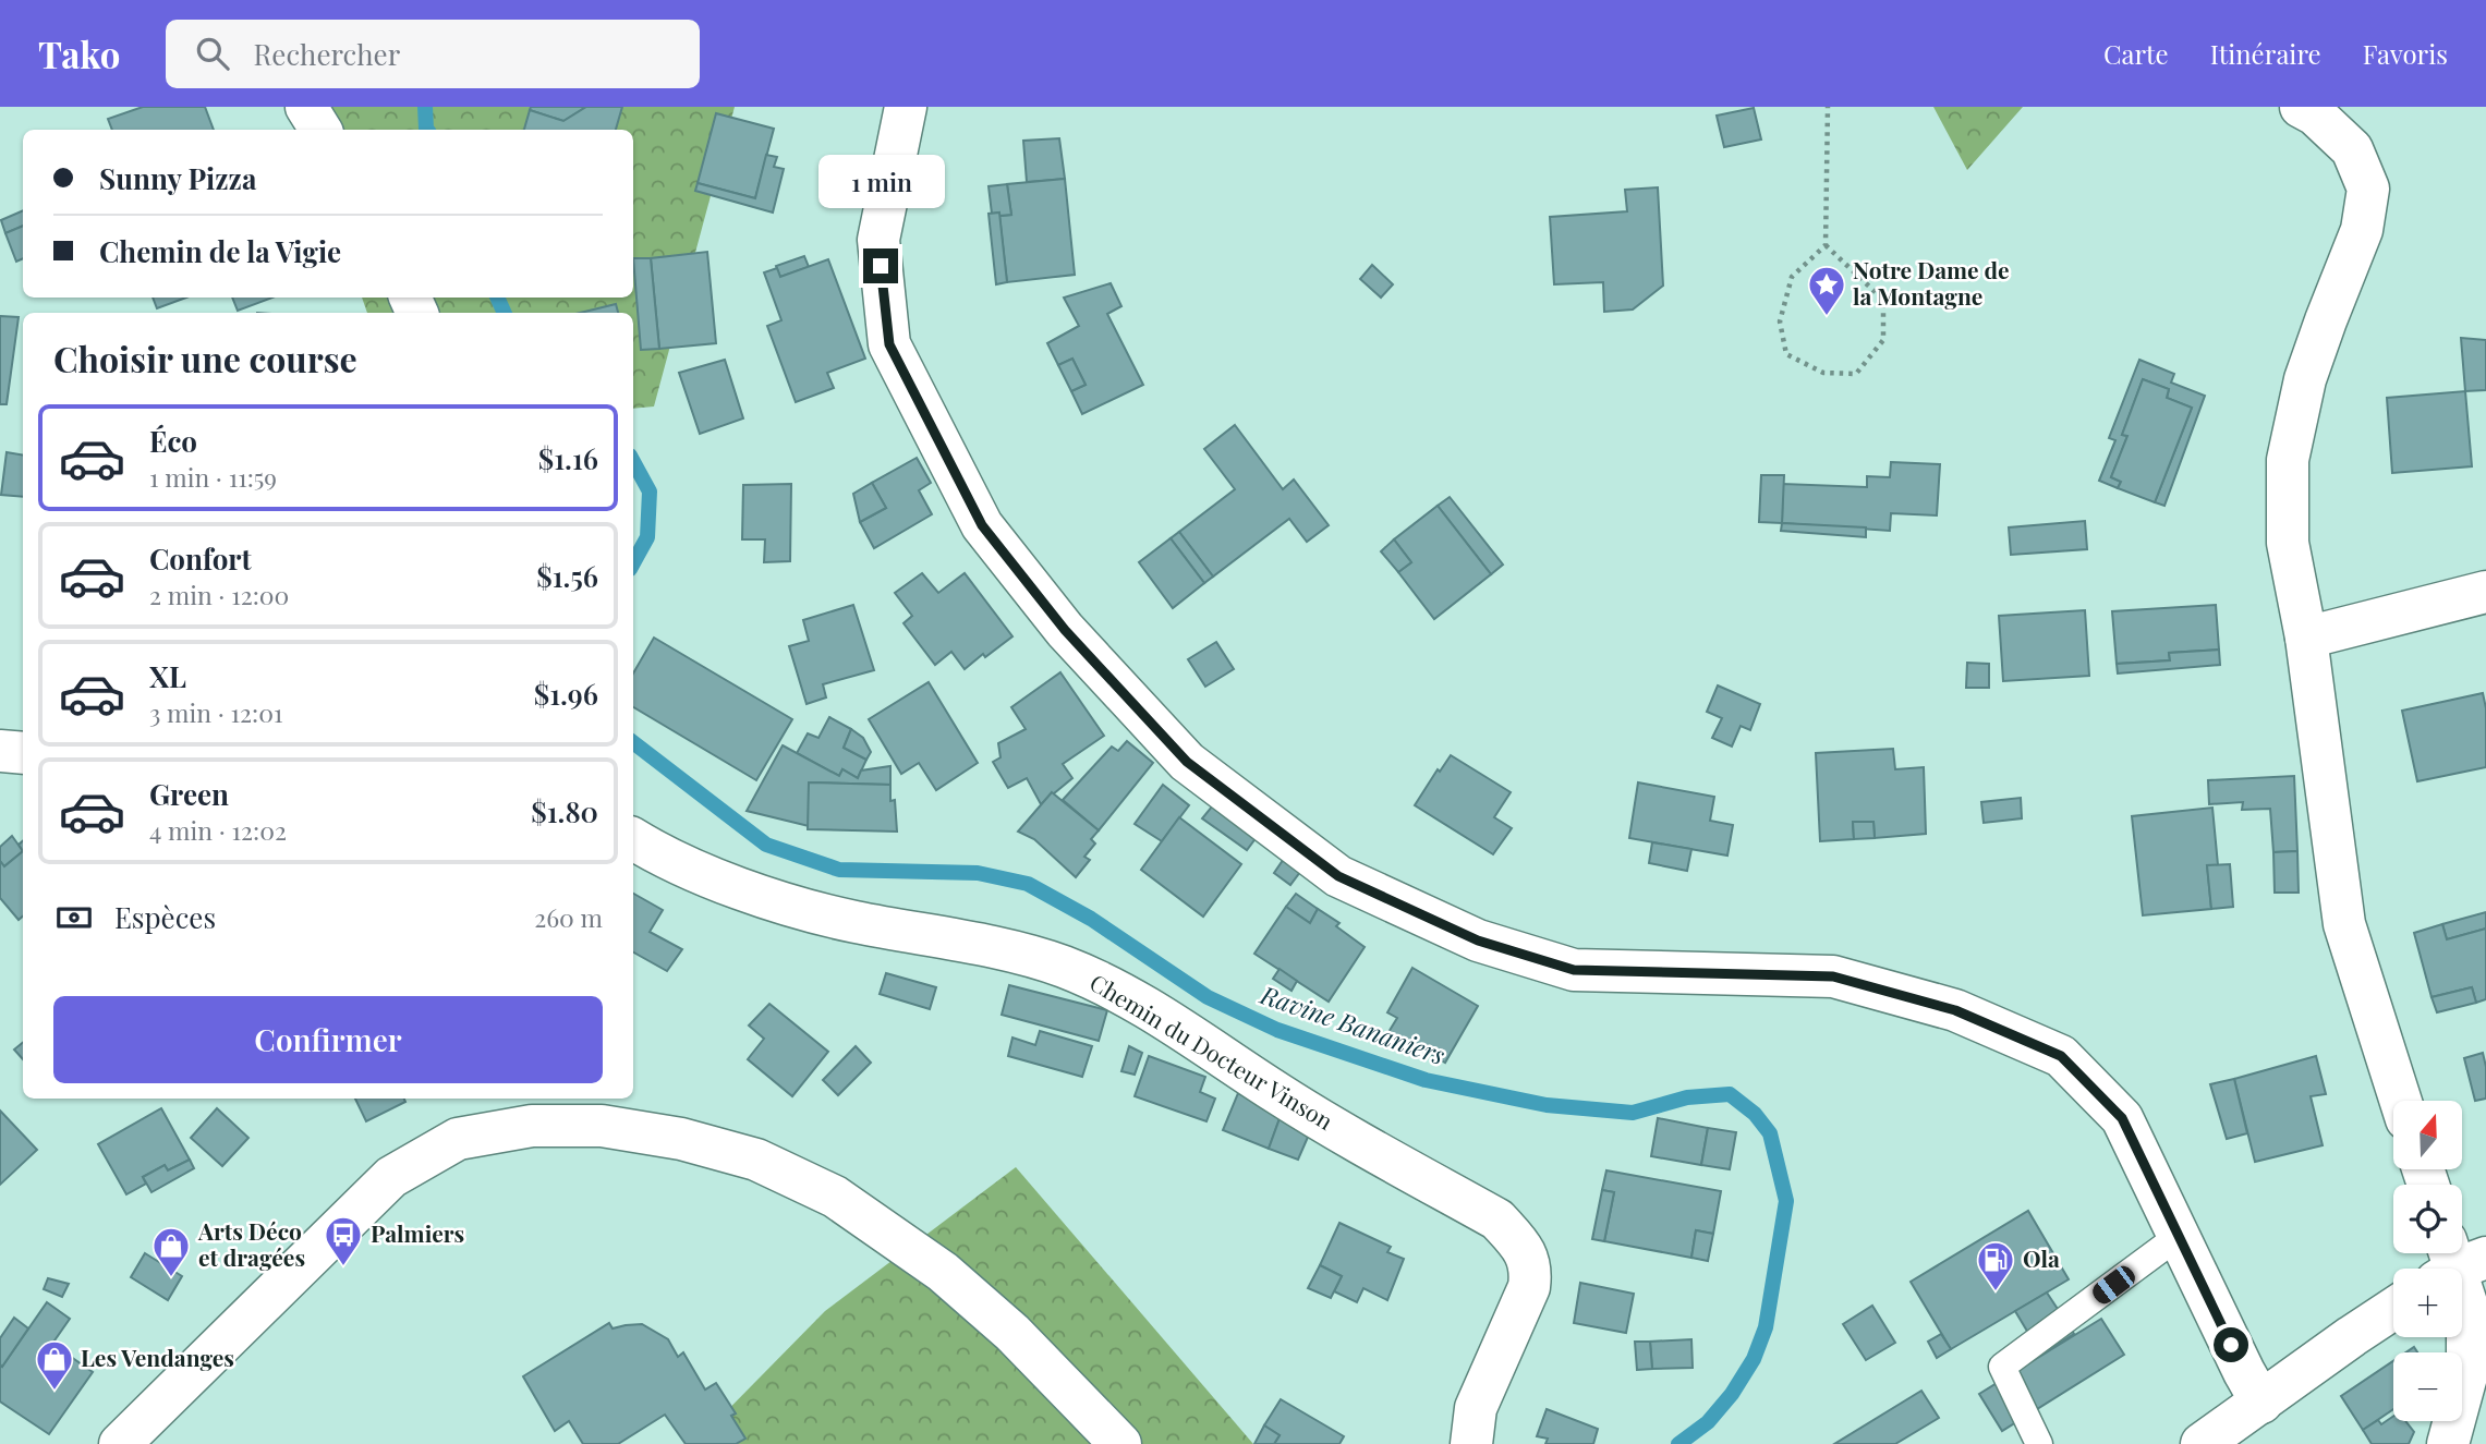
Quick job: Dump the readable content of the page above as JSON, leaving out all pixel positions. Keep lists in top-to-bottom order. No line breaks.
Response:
{"streets":{"street":["Chemin du Docteur Vinson"]},"water":["Ravine Bananiers"],"places":{"place":["Notre Dame de la Montagne"],"bus stop":["Palmiers"],"shop":["Arts Déco et dragées","Les Vendanges"],"fuel station":["Ola"]},"north":"top","page":{"header":"Tako","search":"Rechercher","nav":["Carte","Itinéraire","Favoris"],"banner":["Sunny Pizza","Chemin de la Vigie"],"bubble":"1 min","heading":"Choisir une course","list":[{"name":"Éco","note":"1 min · 11:59","value":"$1.16"},{"name":"Confort","note":"2 min · 12:00","value":"$1.56"},{"name":"XL","note":"3 min · 12:01","value":"$1.96"},{"name":"Green","note":"4 min · 12:02","value":"$1.80"}],"pay":["Espèces","260 m"],"buttons":"Confirmer","map_buttons":["+","−"]}}
